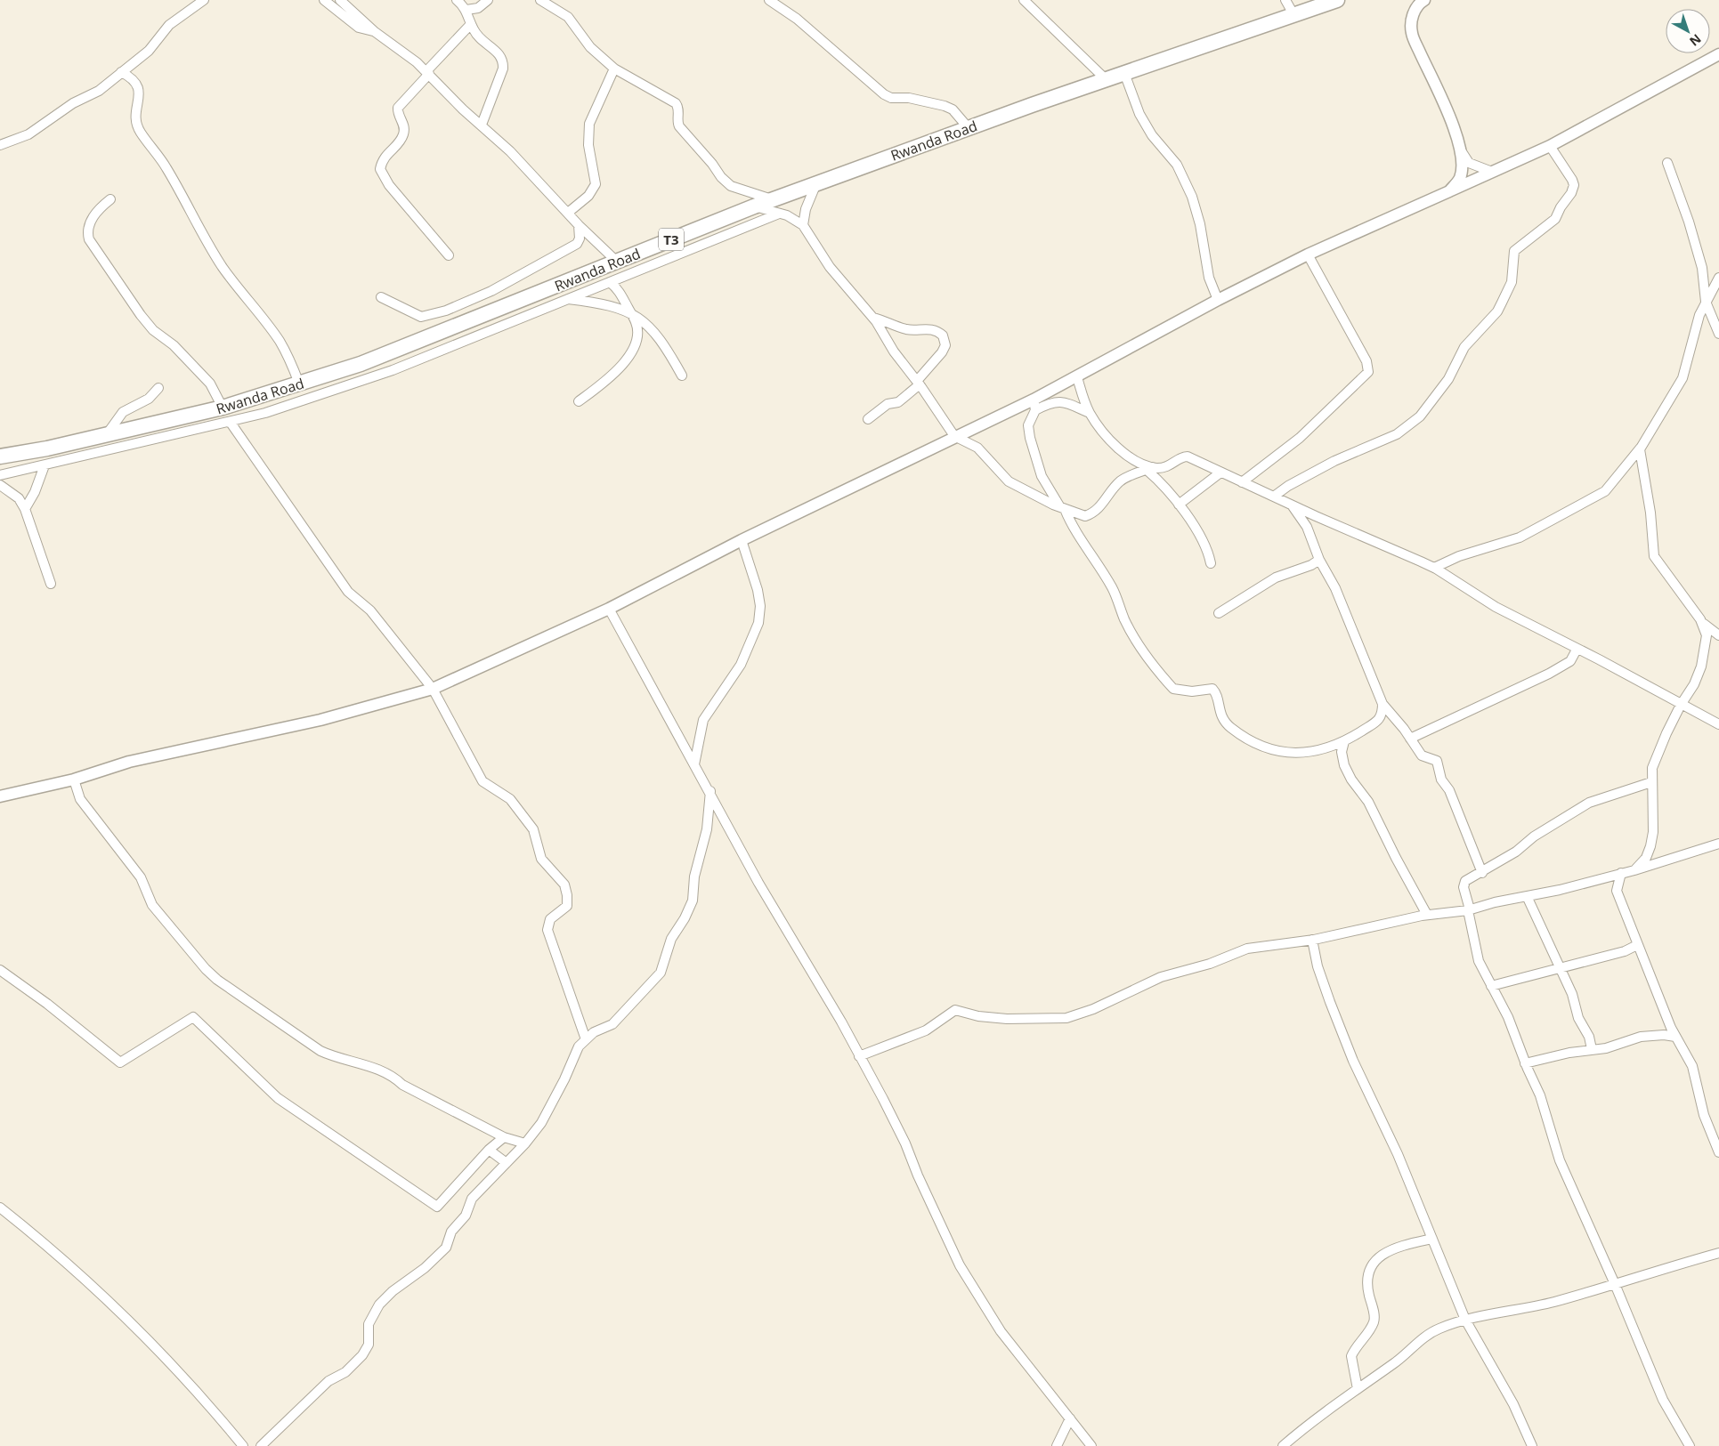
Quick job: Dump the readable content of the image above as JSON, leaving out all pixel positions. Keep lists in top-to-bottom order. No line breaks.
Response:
{"streets":{"highway":["Rwanda Road","T3"]},"north":"bottom right"}
